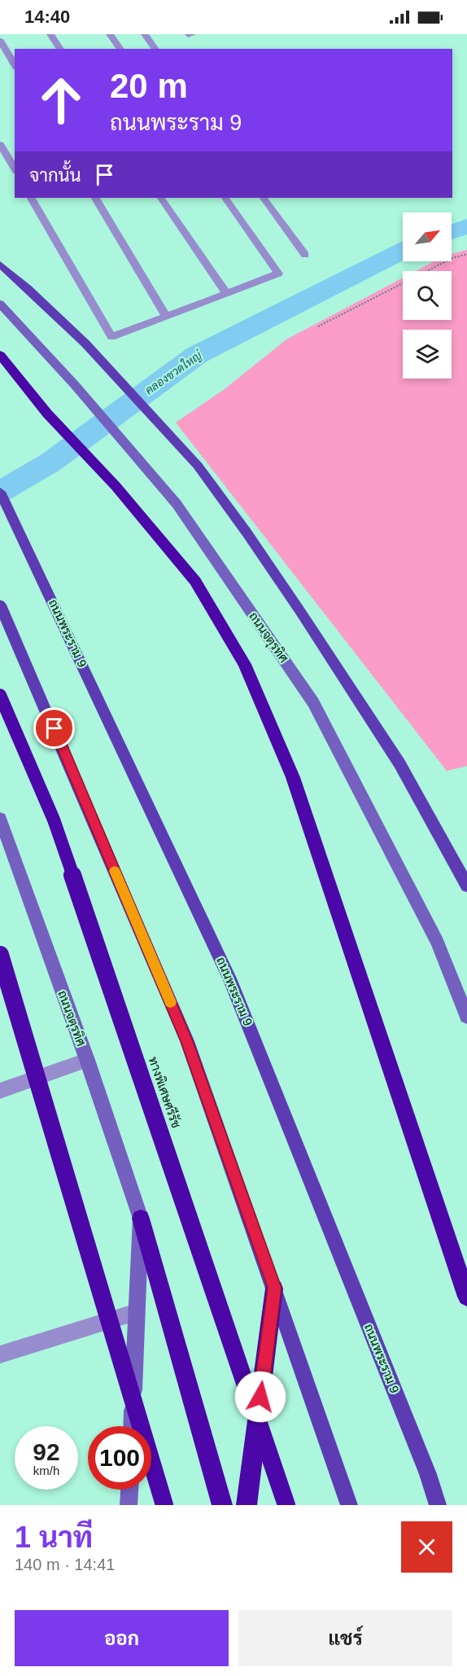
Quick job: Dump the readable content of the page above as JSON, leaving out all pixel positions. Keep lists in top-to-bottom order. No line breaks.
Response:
{"streets":{"highway":["ทางพิเศษศรีรัช"],"main road":["ถนนพระราม 9","ถนนจตุรทิศ"]},"water":["คลองชวดใหญ่"],"north":"top right","page":{"status":"14:40","turn":["20 m","ถนนพระราม 9"],"then":"จากนั้น","speed":"92 km/h","limit":"100","heading":["1 นาที","140 m · 14:41"],"buttons":["ออก","แชร์"]}}
